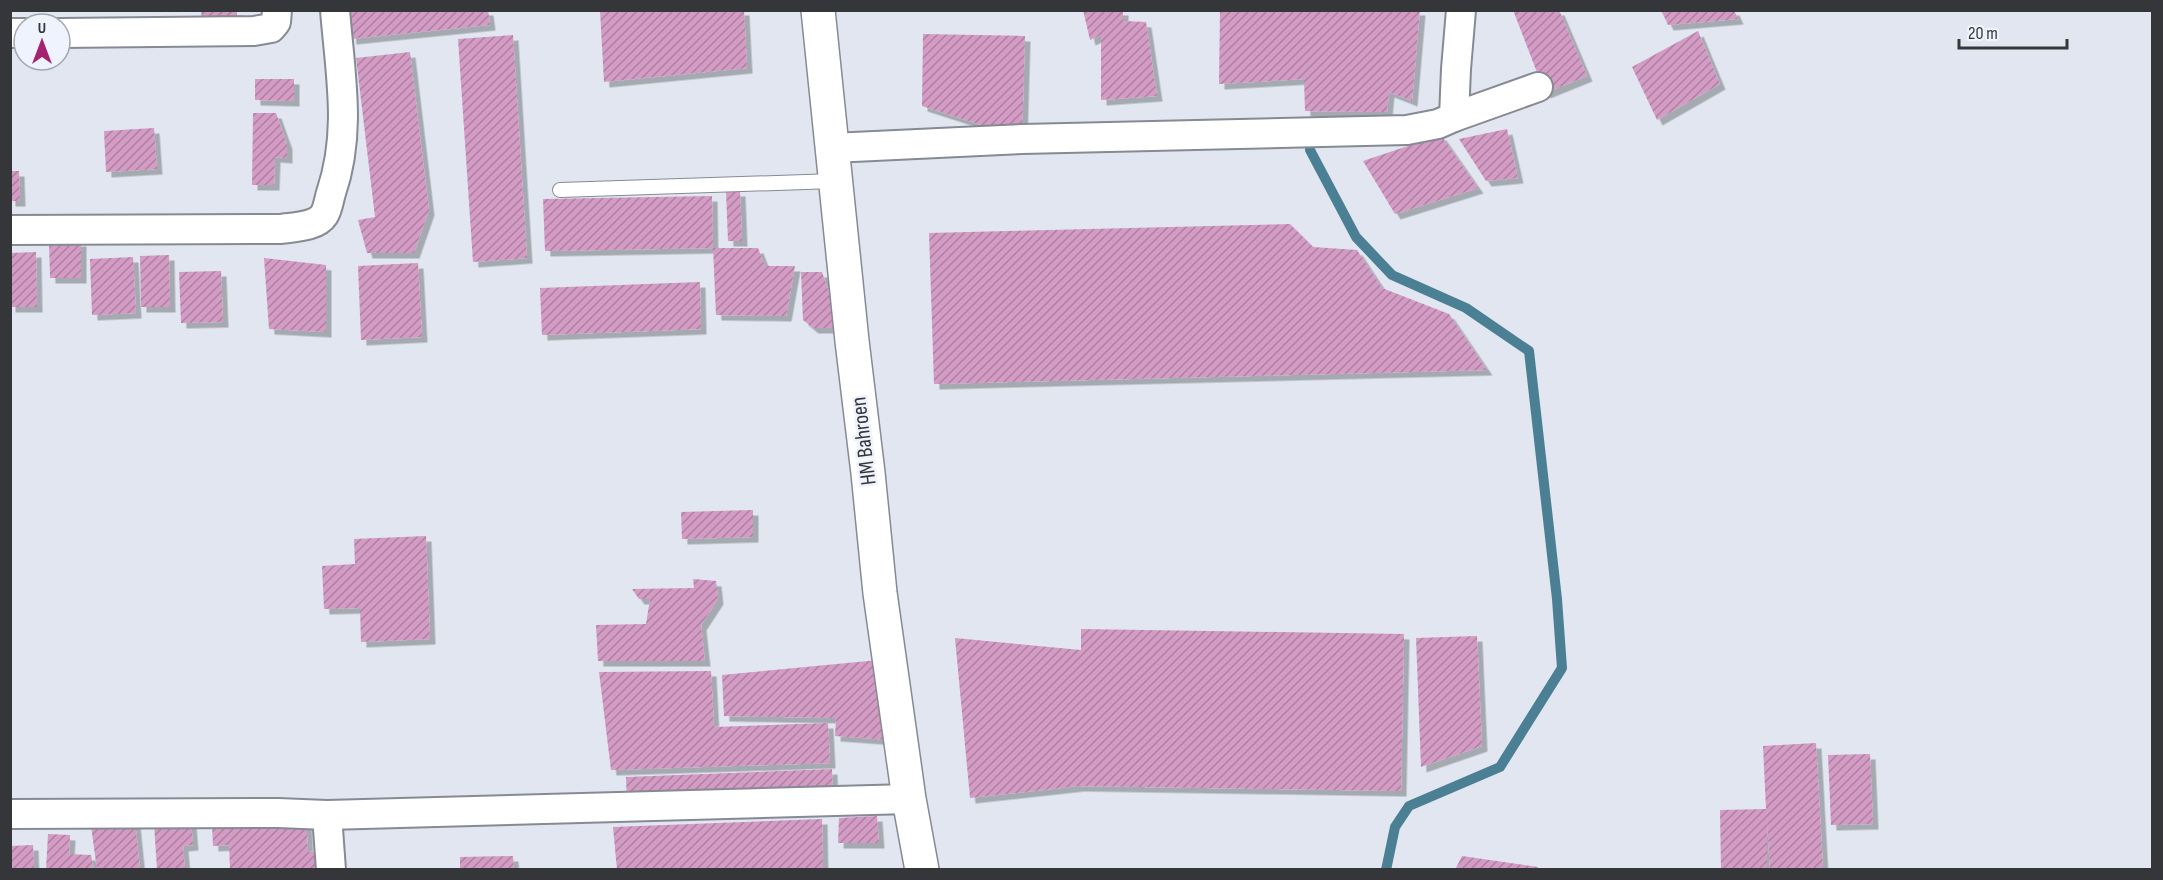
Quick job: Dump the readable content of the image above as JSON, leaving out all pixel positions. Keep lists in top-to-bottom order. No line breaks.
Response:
{"streets":{"street":["HM Bahroen"]},"scale_bar":"20 m","north":"top"}
